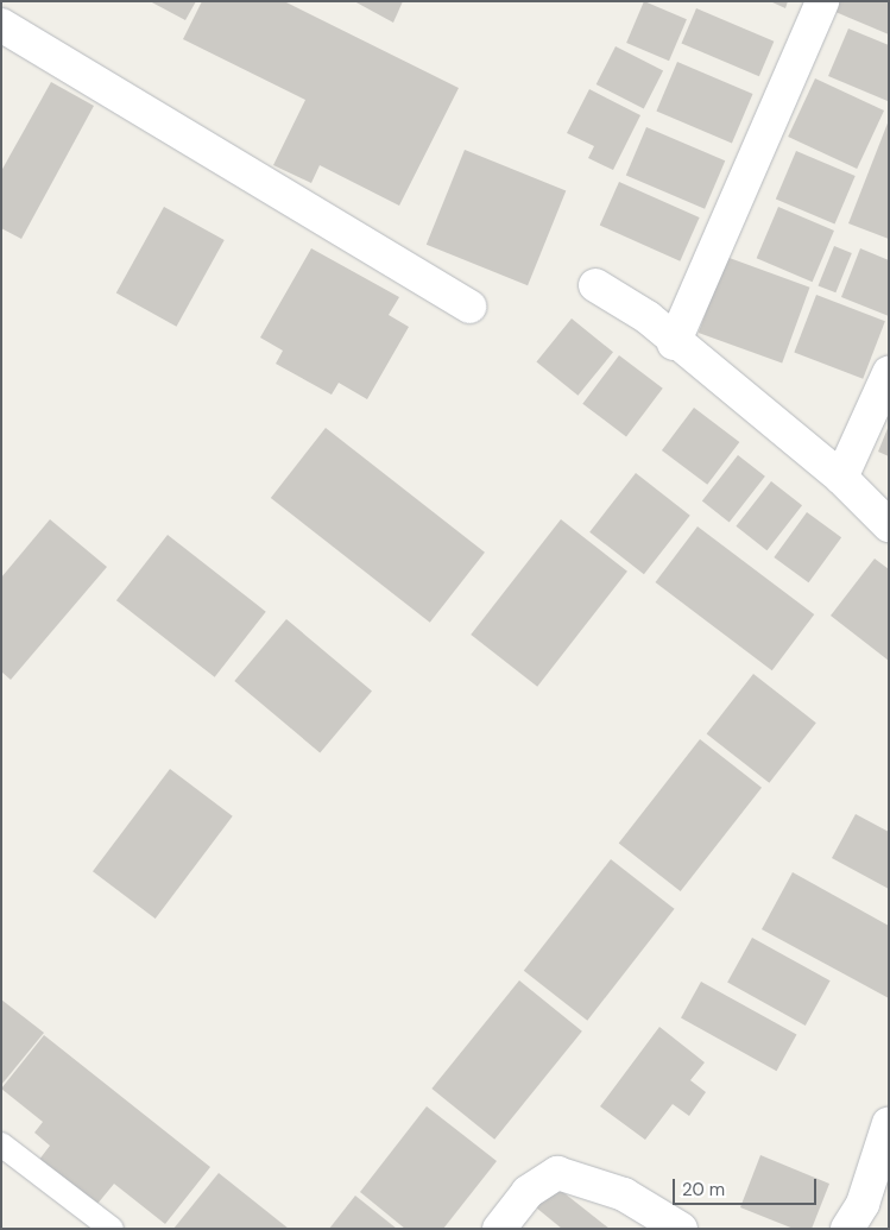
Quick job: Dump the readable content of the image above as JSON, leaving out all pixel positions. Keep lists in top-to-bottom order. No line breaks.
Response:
{"scale_bar":"20 m"}
